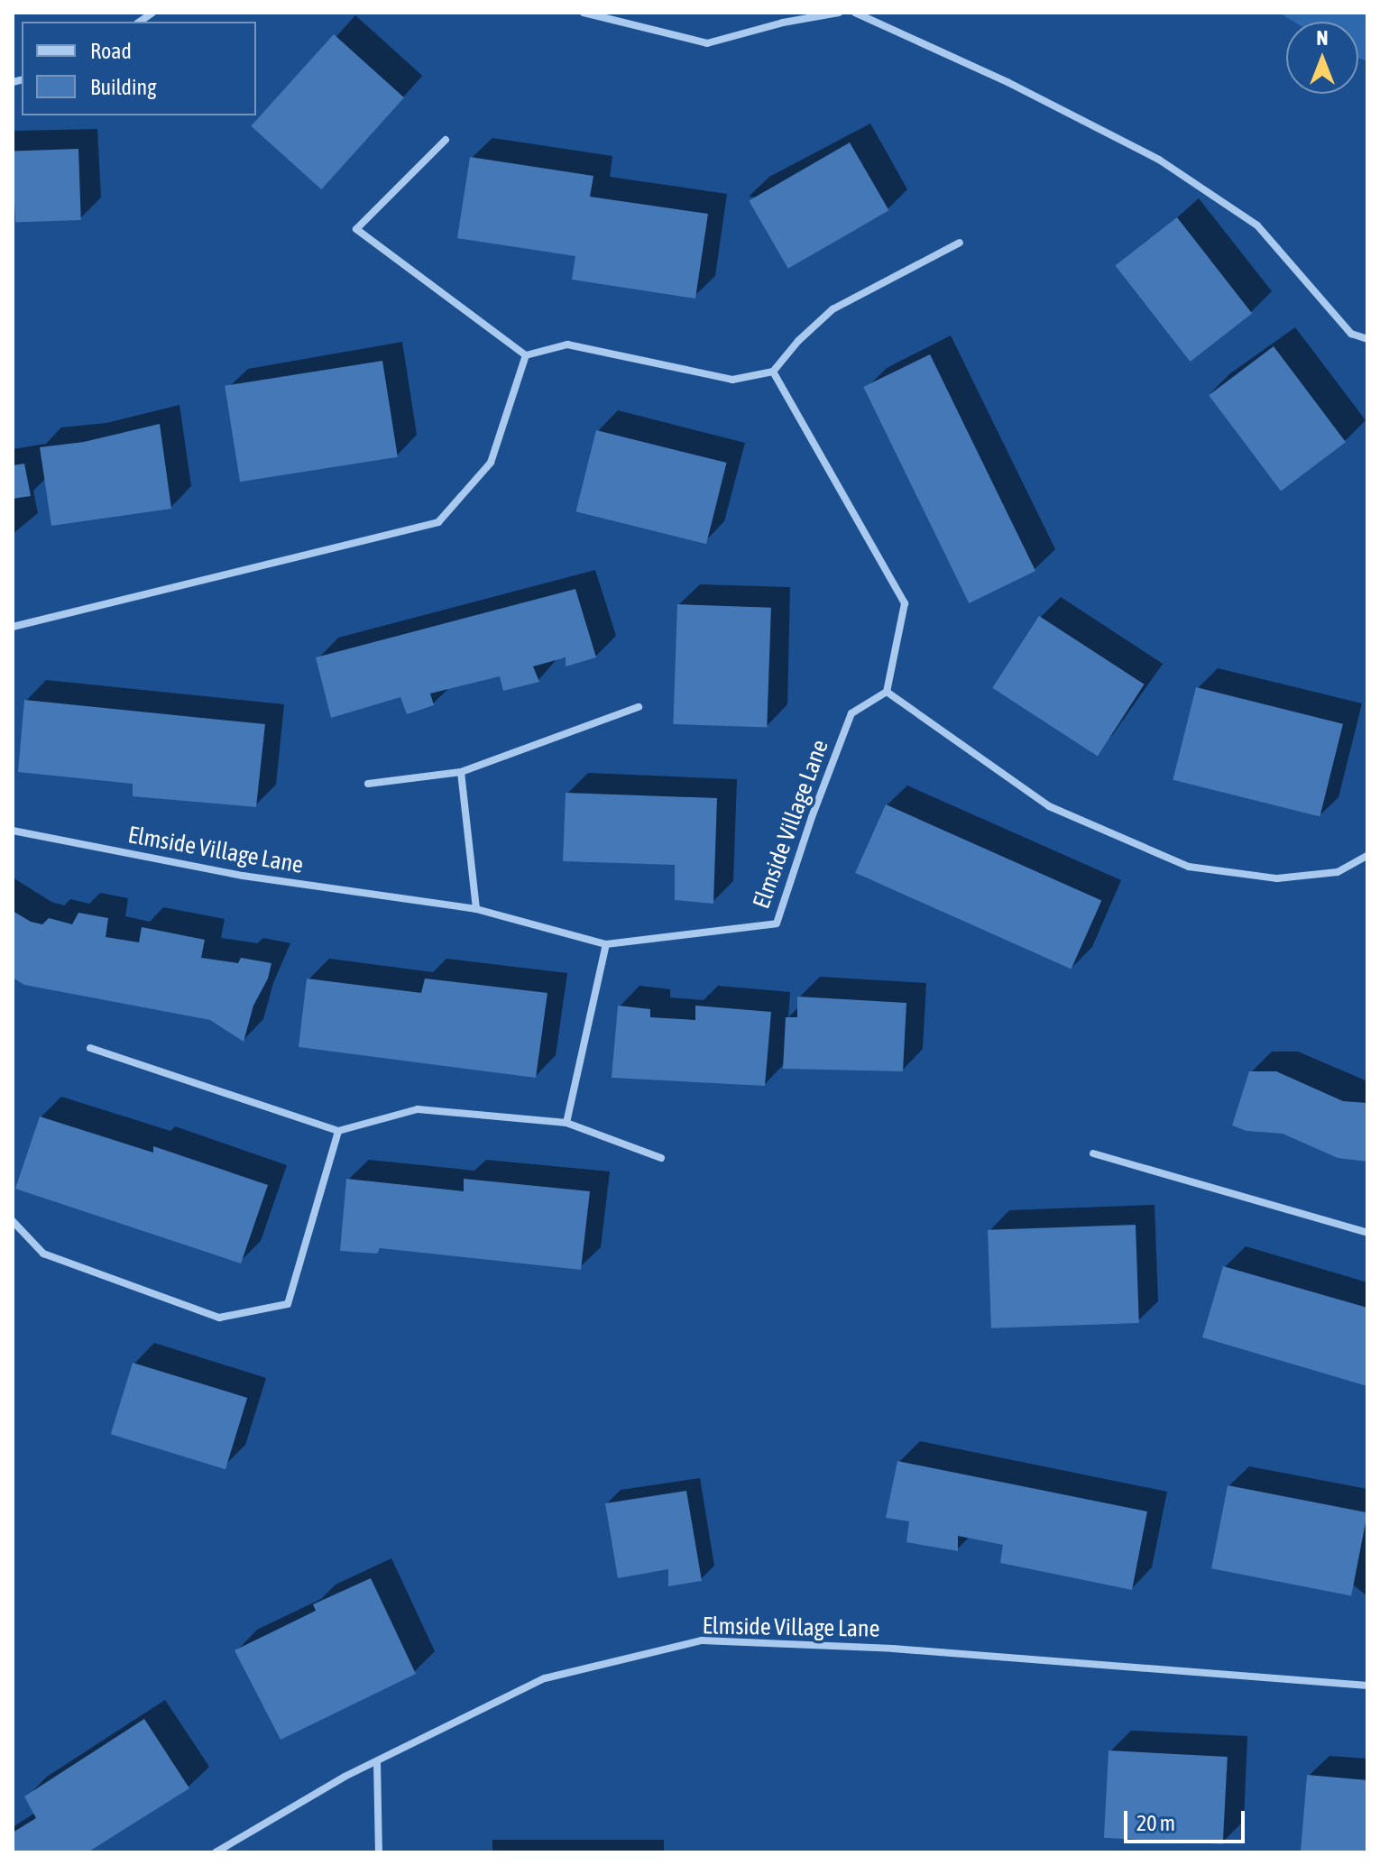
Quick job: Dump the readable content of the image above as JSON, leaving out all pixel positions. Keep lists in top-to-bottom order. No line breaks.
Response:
{"streets":{"street":["Elmside Village Lane"]},"legend":["Road","Building"],"scale_bar":"20 m","north":"top"}
